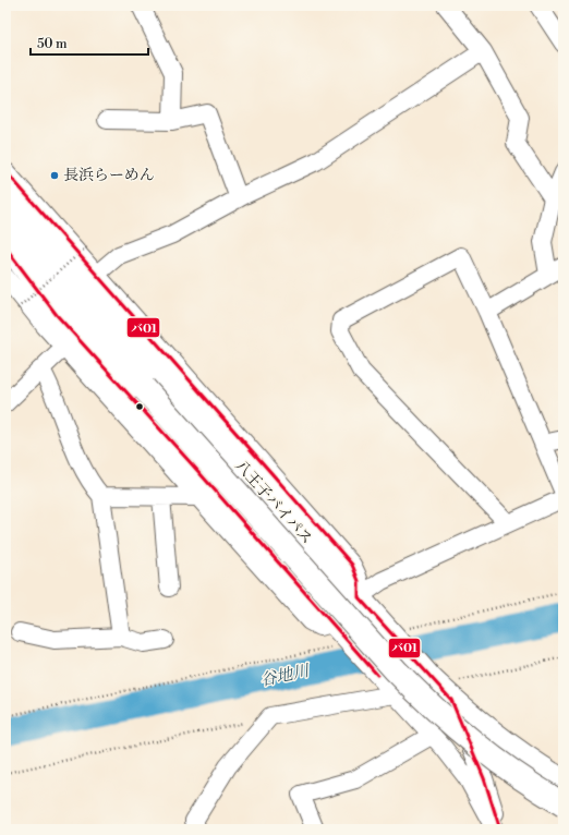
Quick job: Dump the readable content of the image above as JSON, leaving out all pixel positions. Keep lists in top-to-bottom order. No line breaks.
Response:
{"streets":{"highway":["八王子バイパス"]},"water":["谷地川"],"places":["長浜らーめん"],"lines":["transit line バ01"],"scale_bar":"50 m"}
